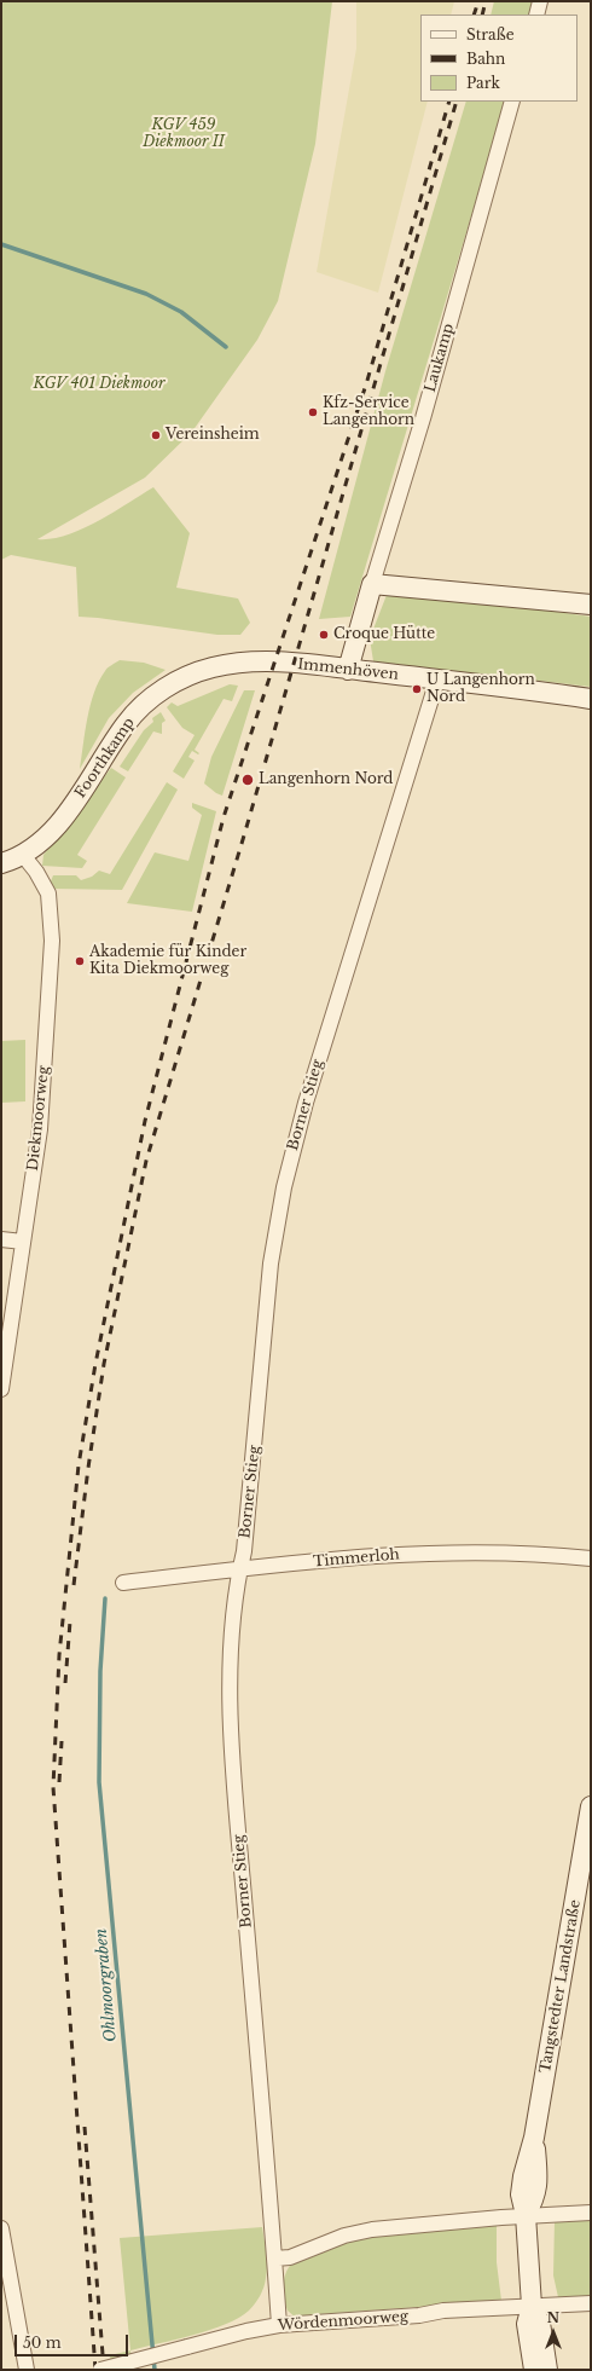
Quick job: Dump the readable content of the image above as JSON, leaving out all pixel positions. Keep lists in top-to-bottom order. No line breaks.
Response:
{"streets":{"street":["Laukamp","Immenhöven","Foorthkamp","Borner Stieg","Diekmoorweg","Timmerloh","Tangstedter Landstraße","Wördenmoorweg"]},"crossings":[["Laukamp","Immenhöven"],["Immenhöven","Foorthkamp"],["Immenhöven","Borner Stieg"],["Foorthkamp","Diekmoorweg"],["Borner Stieg","Timmerloh"],["Borner Stieg","Wördenmoorweg"]],"water":["Ohlmoorgraben"],"parks":["KGV 459 Diekmoor II","KGV 401 Diekmoor"],"places":["Kfz-Service Langenhorn","Vereinsheim","Croque Hütte","U Langenhorn Nord","Langenhorn Nord","Akademie für Kinder Kita Diekmoorweg"],"legend":["Straße","Bahn","Park"],"scale_bar":"50 m","north":"top"}
